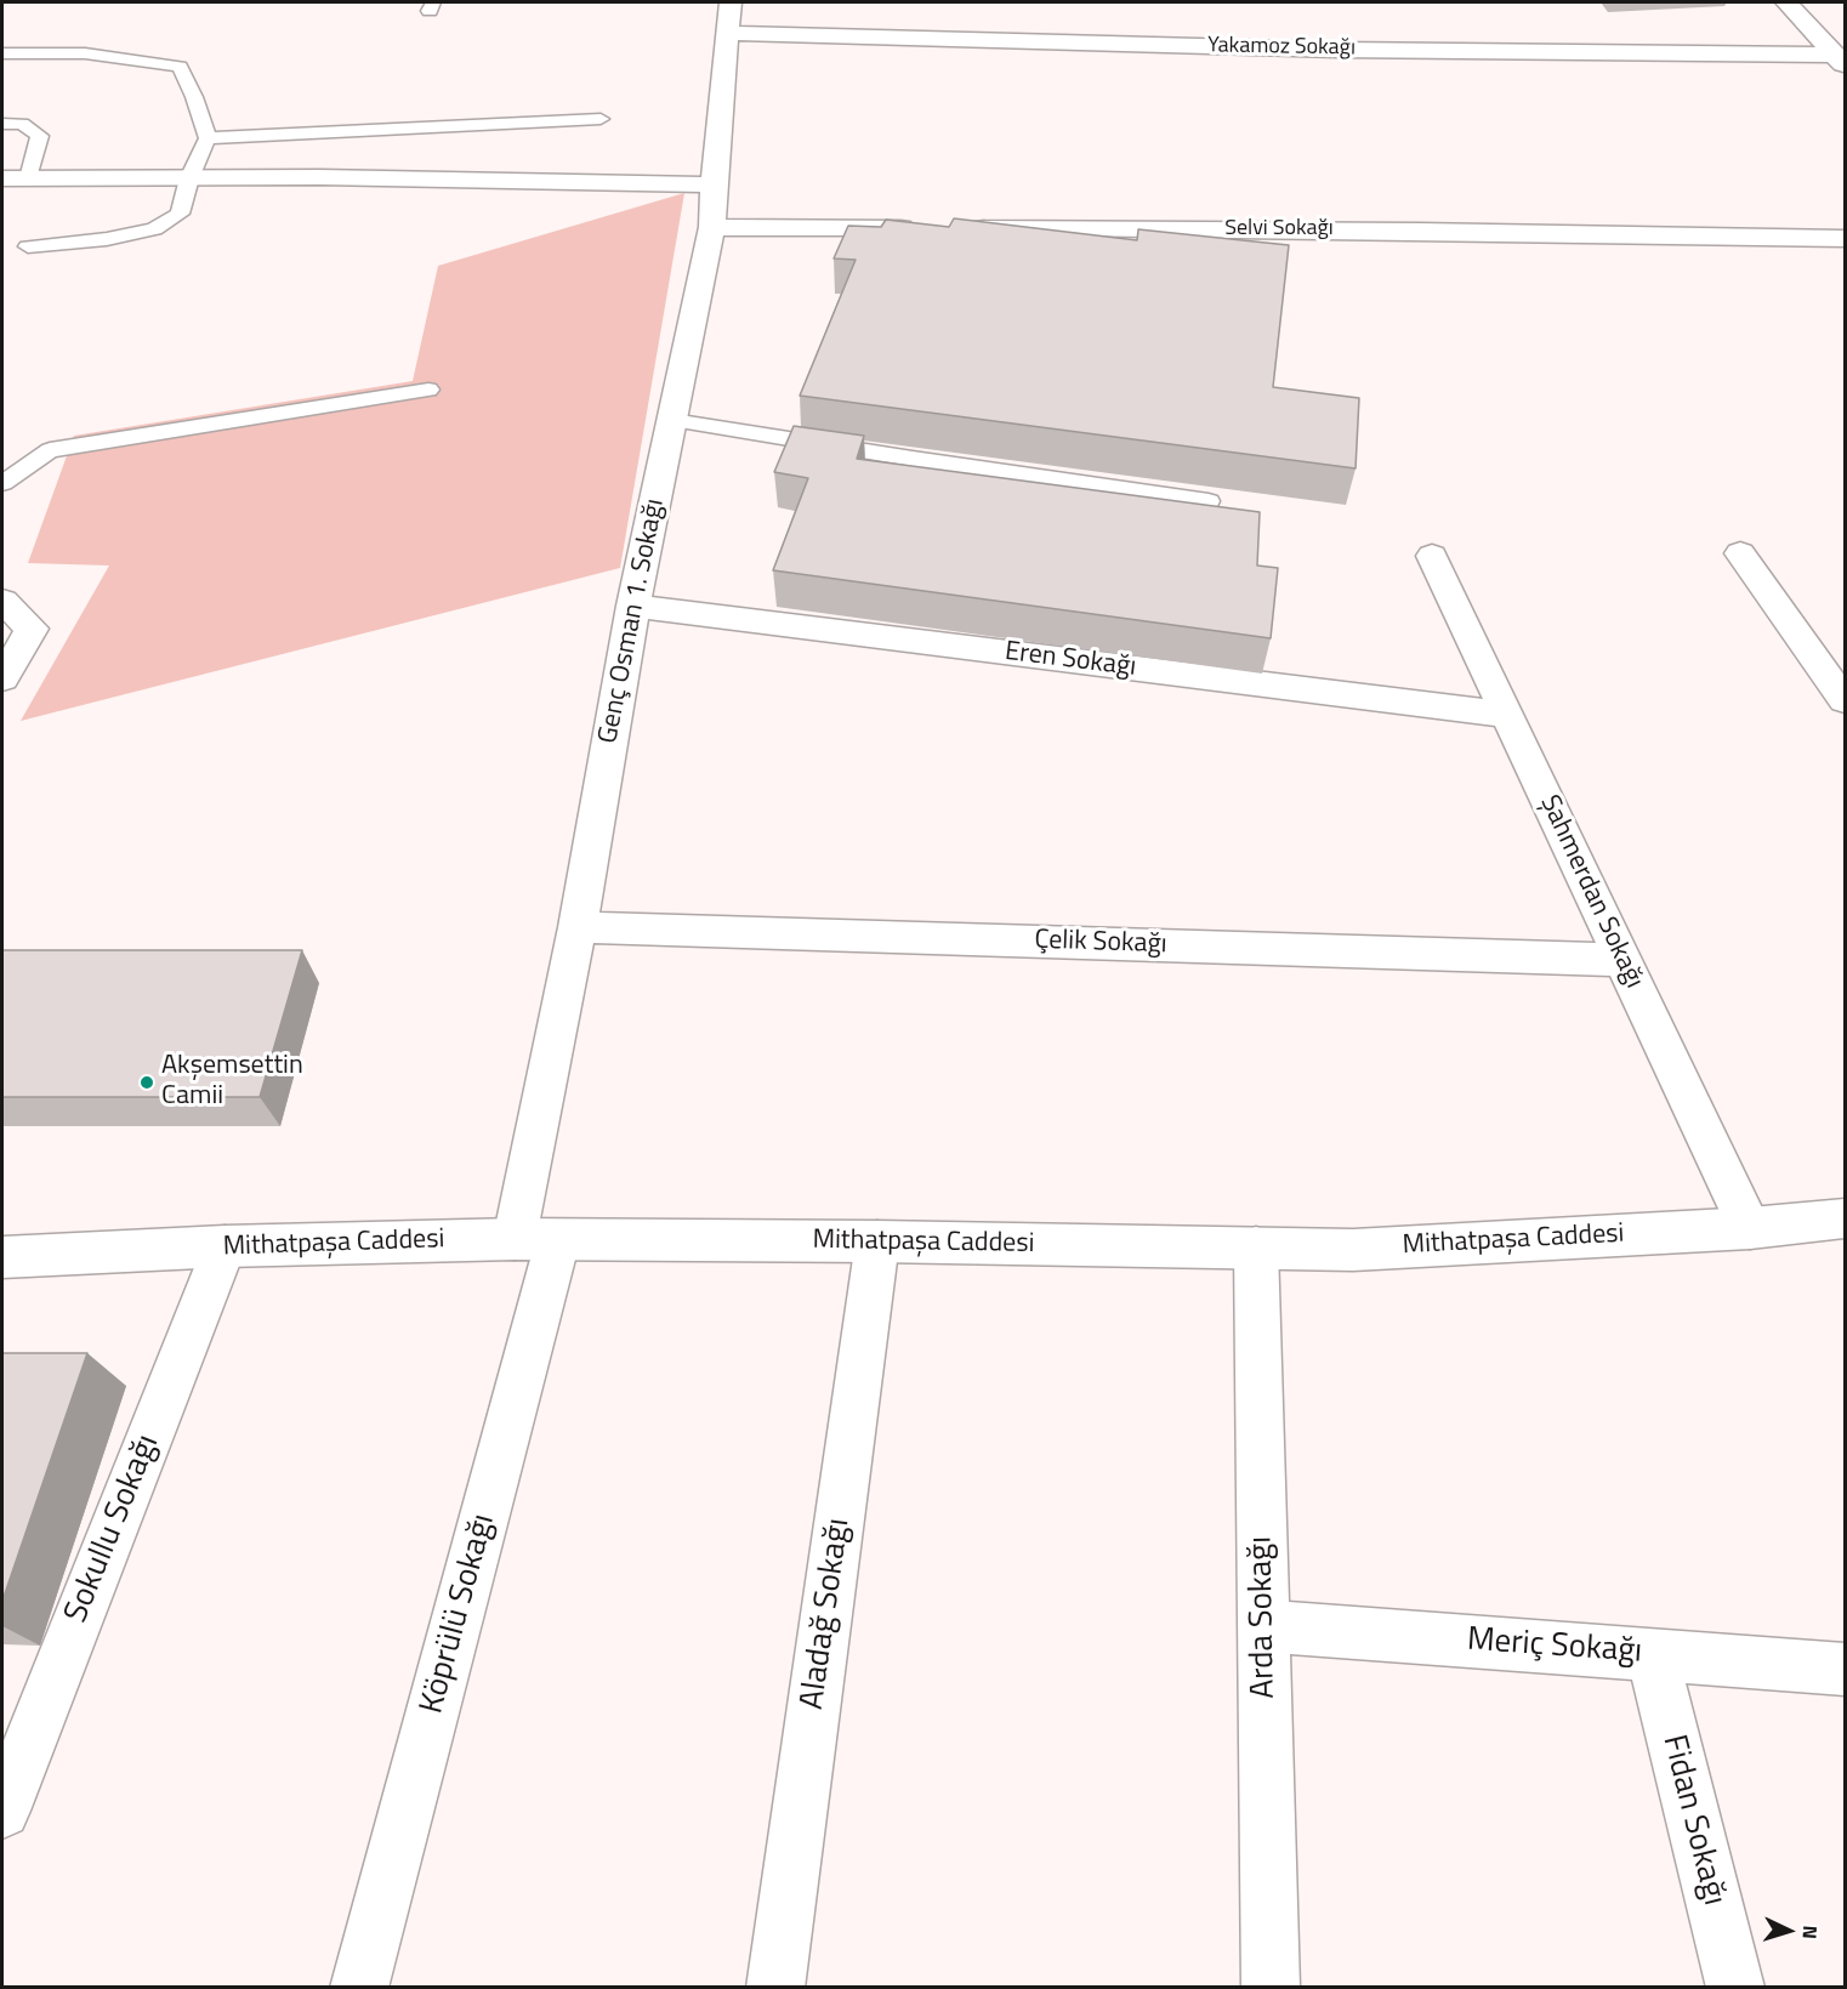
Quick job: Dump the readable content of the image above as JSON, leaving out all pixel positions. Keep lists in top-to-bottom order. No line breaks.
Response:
{"streets":{"street":["Yakamoz Sokağı","Selvi Sokağı","Genç Osman 1. Sokağı","Eren Sokağı","Şahmerdan Sokağı","Çelik Sokağı","Mithatpaşa Caddesi","Sokullu Sokağı","Köprülü Sokağı","Aladağ Sokağı","Arda Sokağı","Meriç Sokağı","Fidan Sokağı"]},"crossings":[["Yakamoz Sokağı","Genç Osman 1. Sokağı"],["Genç Osman 1. Sokağı","Eren Sokağı"],["Genç Osman 1. Sokağı","Çelik Sokağı"],["Genç Osman 1. Sokağı","Mithatpaşa Caddesi"],["Genç Osman 1. Sokağı","Köprülü Sokağı"],["Eren Sokağı","Şahmerdan Sokağı"],["Şahmerdan Sokağı","Çelik Sokağı"],["Şahmerdan Sokağı","Mithatpaşa Caddesi"],["Mithatpaşa Caddesi","Sokullu Sokağı"],["Mithatpaşa Caddesi","Köprülü Sokağı"],["Mithatpaşa Caddesi","Aladağ Sokağı"],["Mithatpaşa Caddesi","Arda Sokağı"],["Arda Sokağı","Meriç Sokağı"],["Meriç Sokağı","Fidan Sokağı"]],"places":["Akşemsettin Camii"],"north":"right"}
